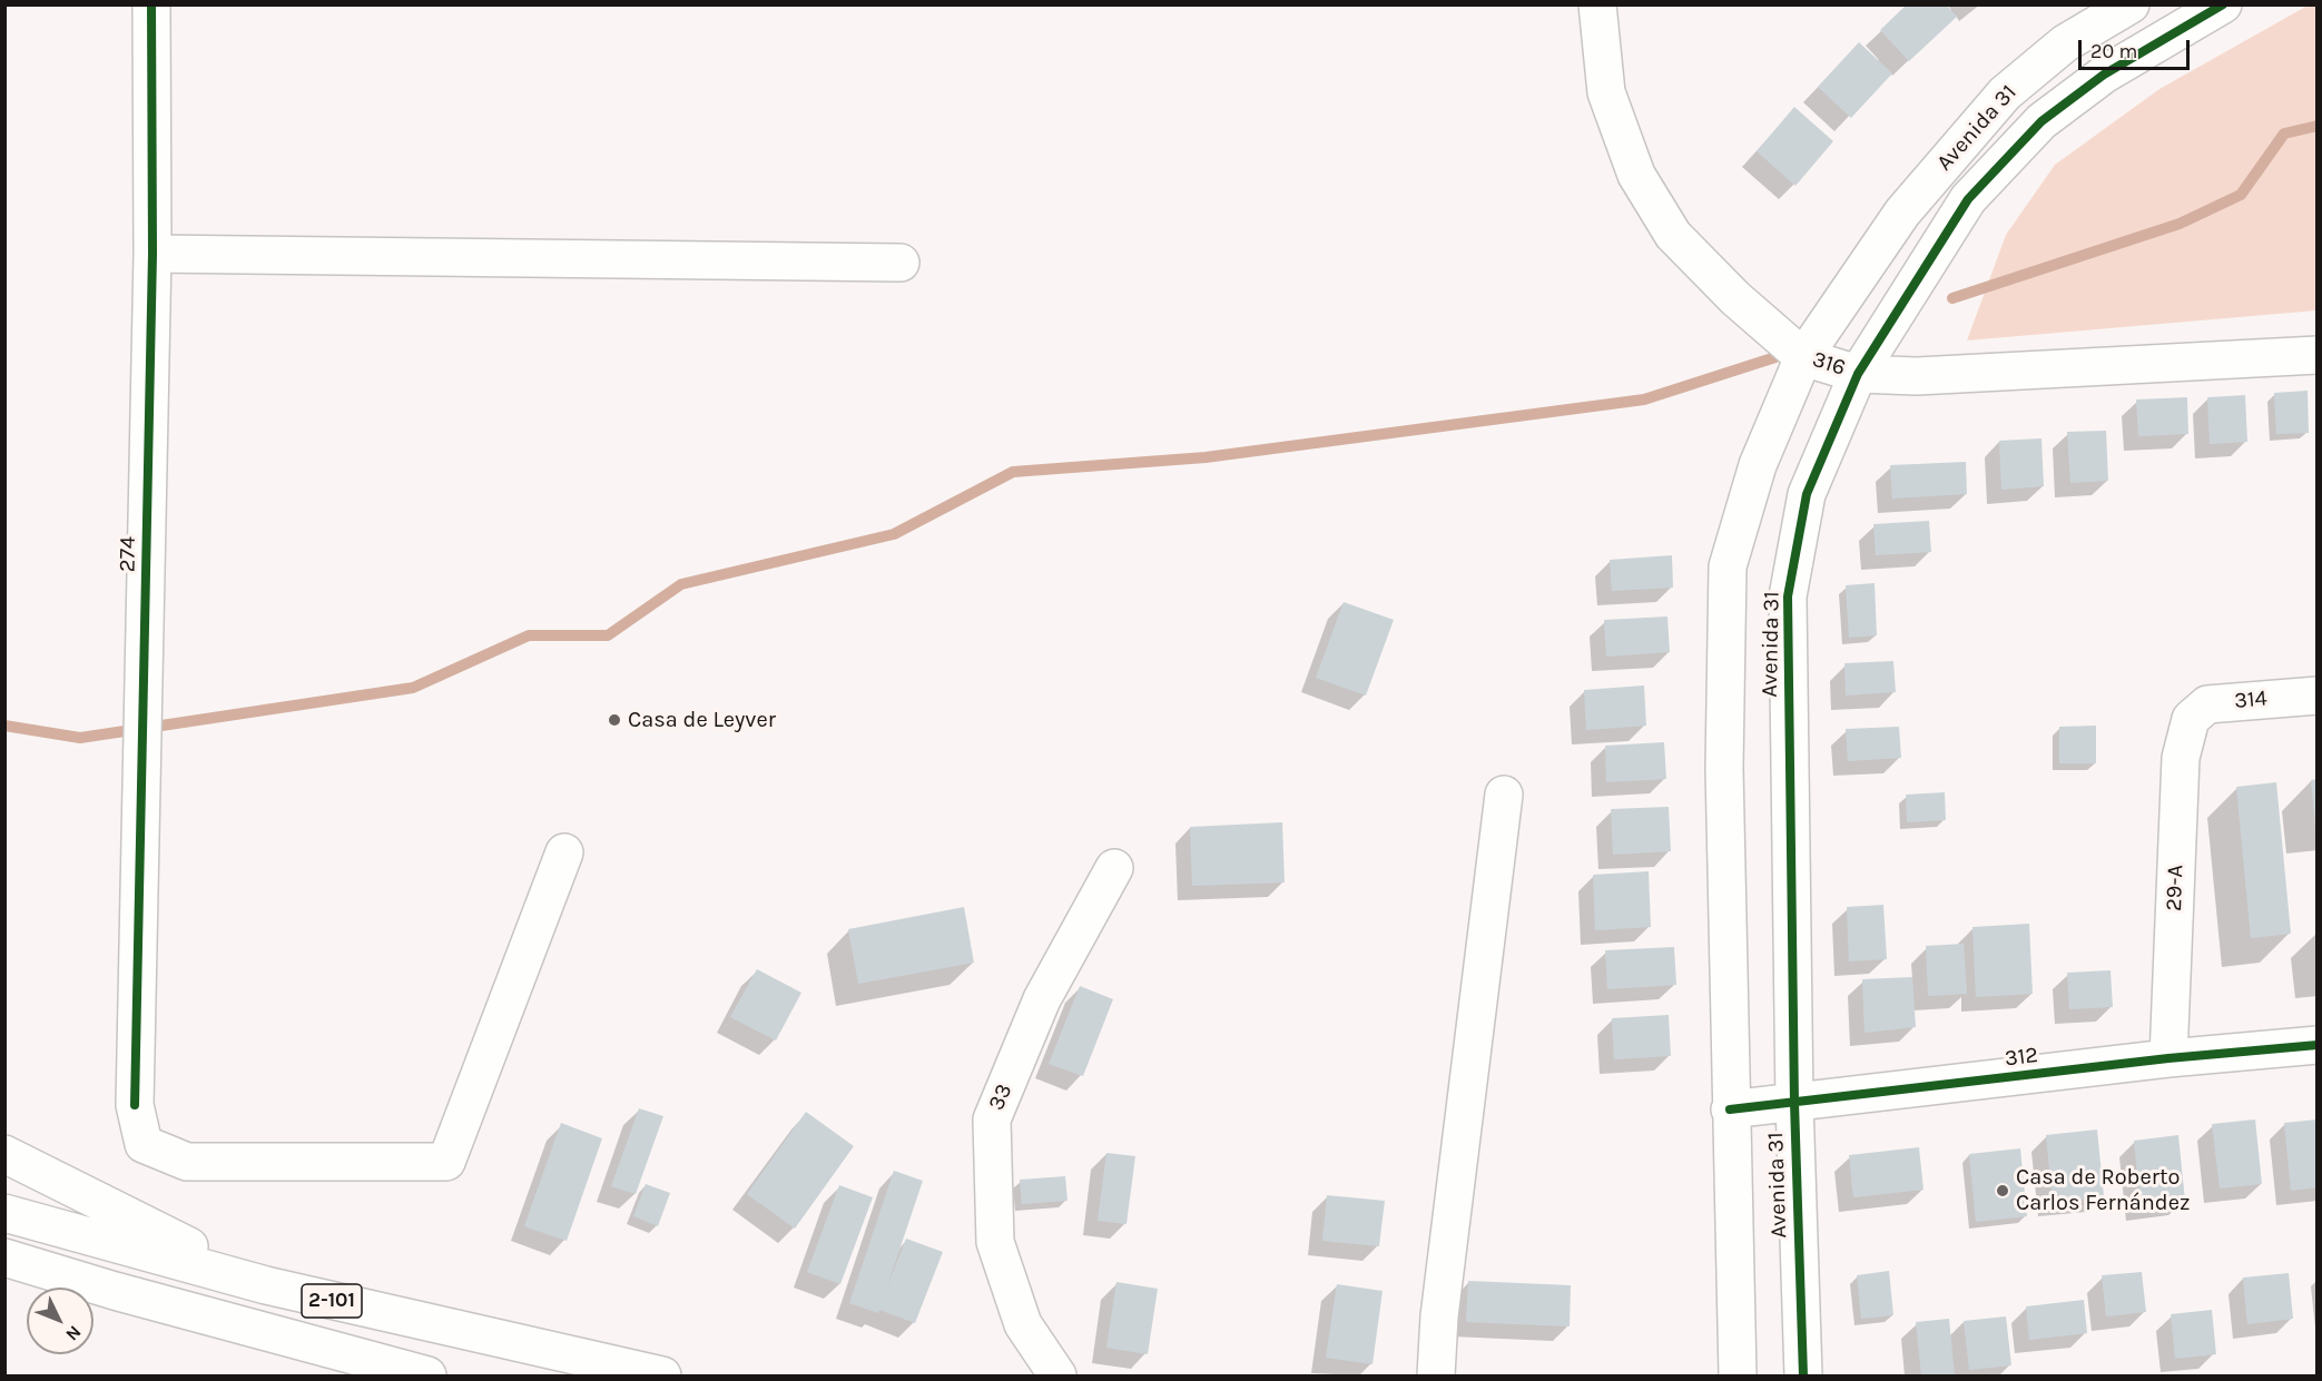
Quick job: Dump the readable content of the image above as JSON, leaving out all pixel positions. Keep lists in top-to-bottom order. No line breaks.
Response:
{"streets":{"main road":["Avenida 31","316","274","314","29-A","312","33","2-101"]},"crossings":[["Avenida 31","316"],["Avenida 31","312"],["314","29-A"],["29-A","312"]],"places":["Casa de Leyver","Casa de Roberto Carlos Fernández"],"scale_bar":"20 m","north":"bottom right"}
